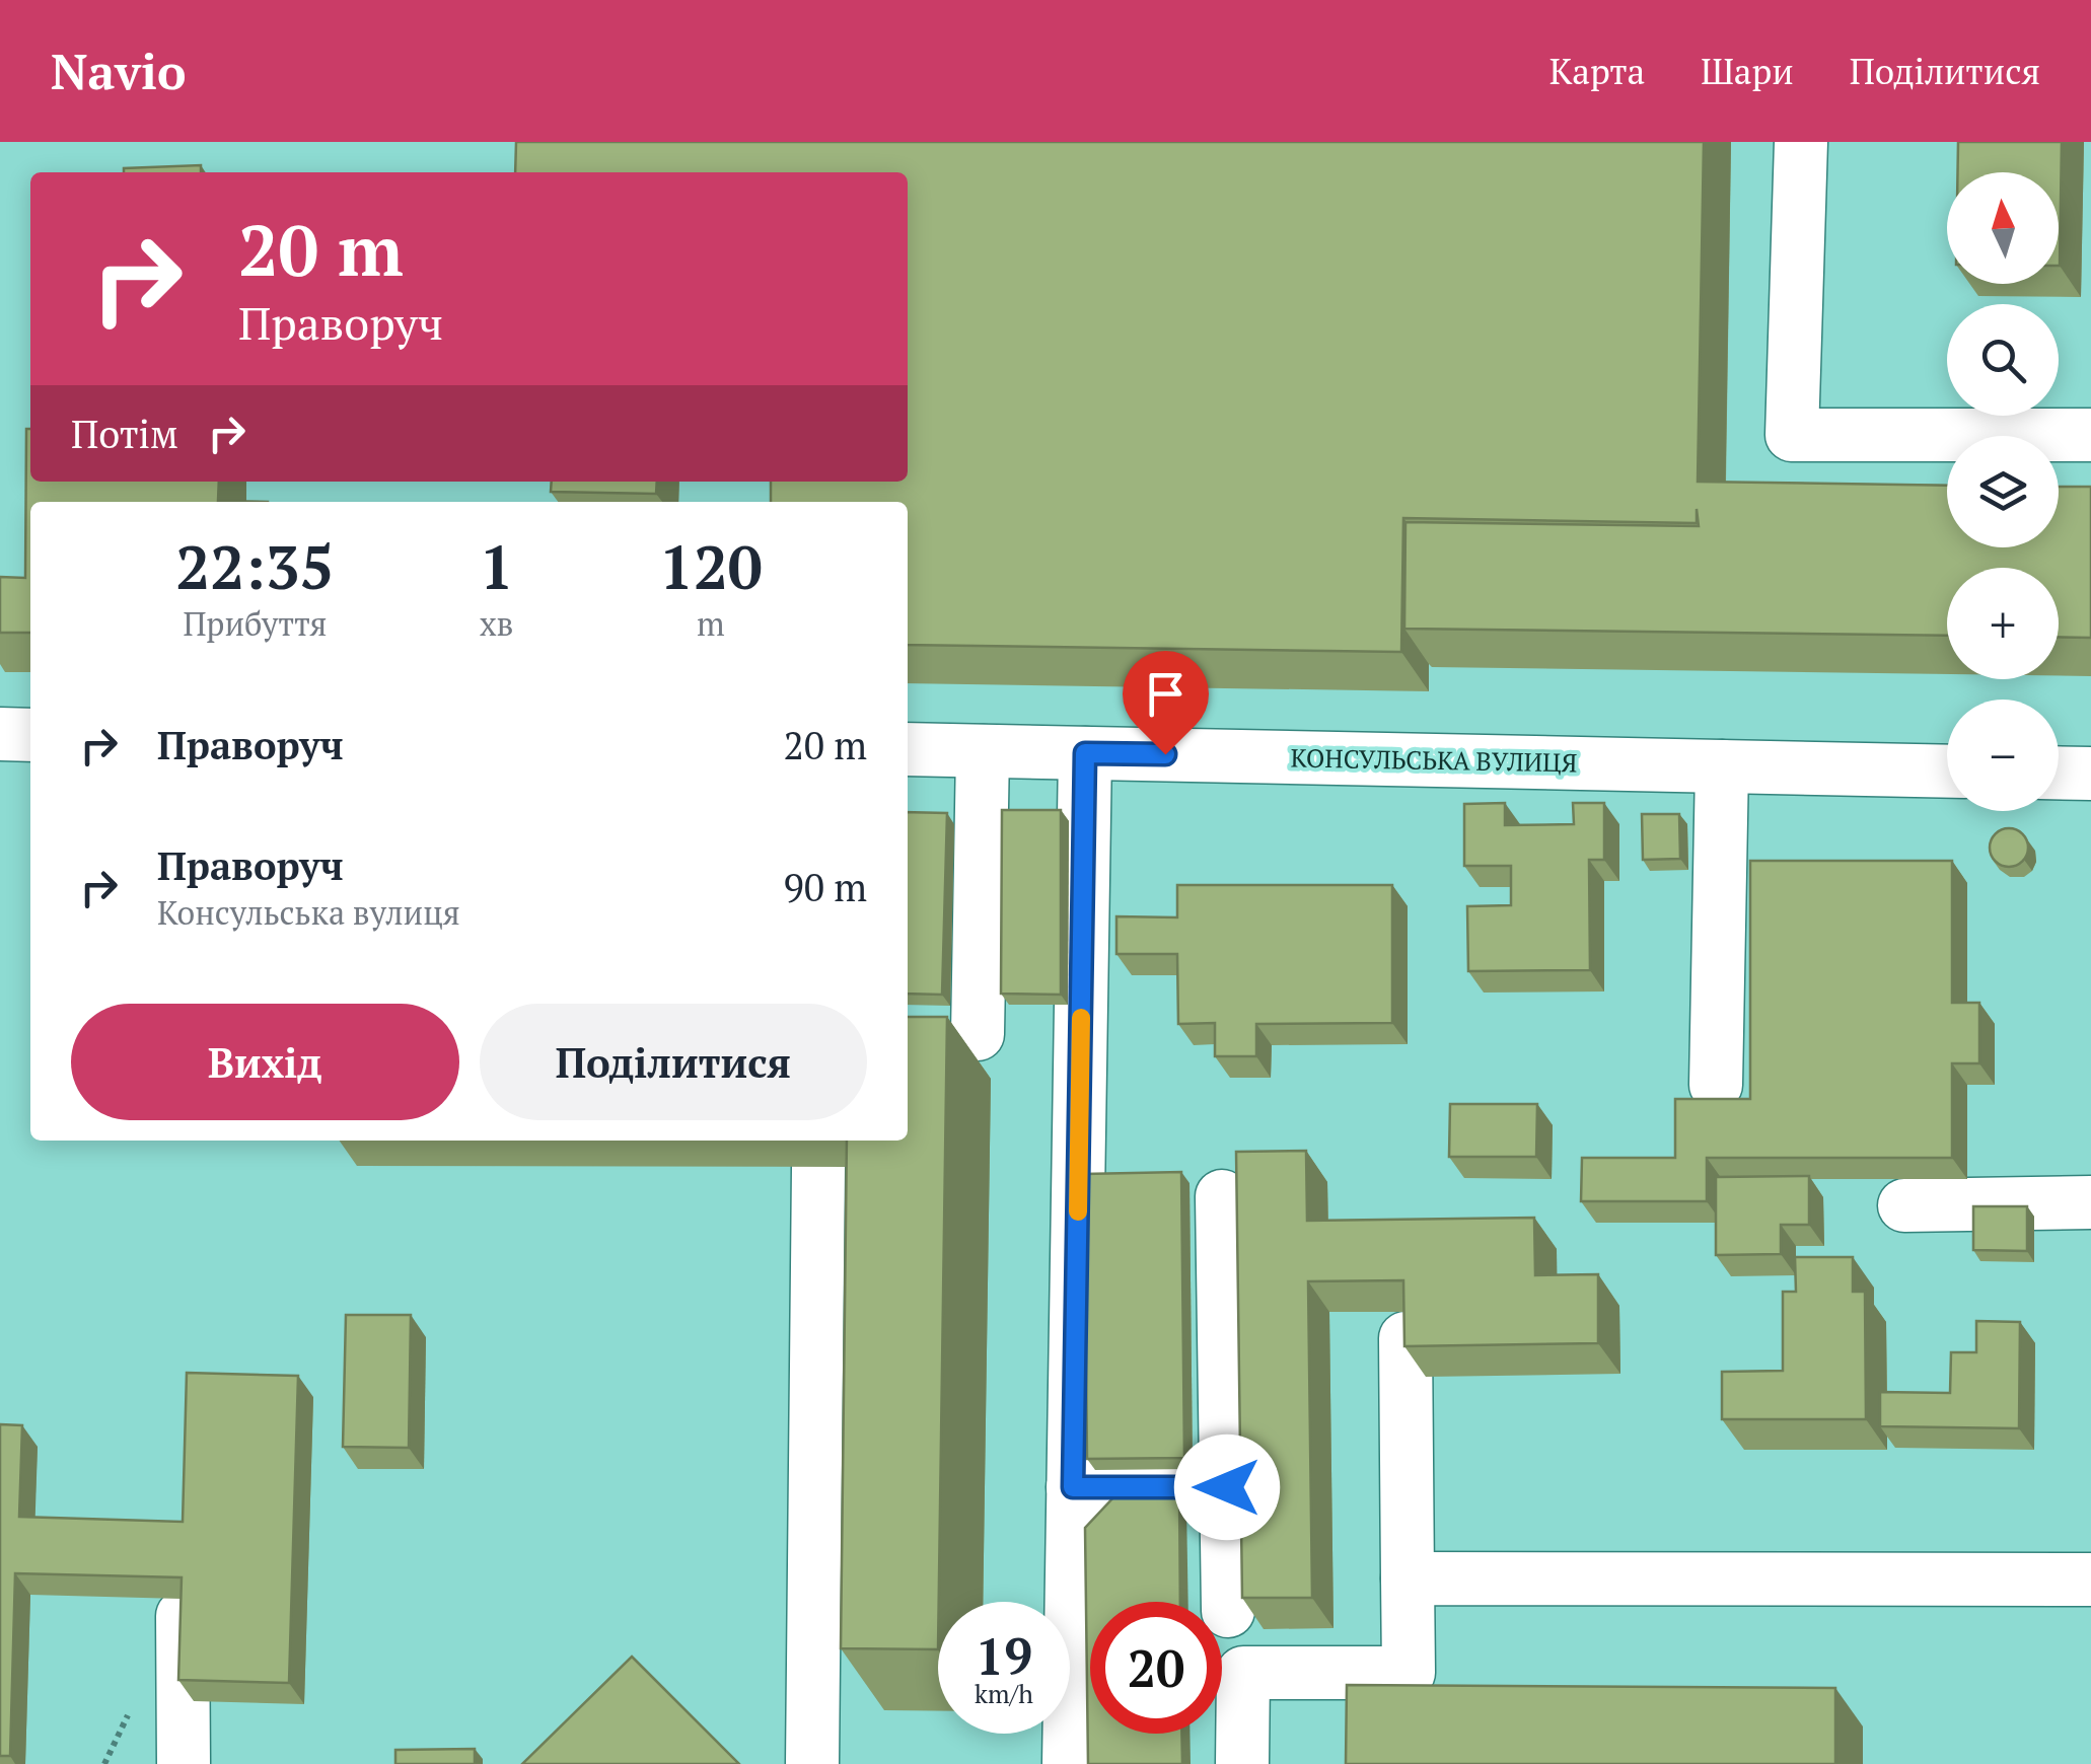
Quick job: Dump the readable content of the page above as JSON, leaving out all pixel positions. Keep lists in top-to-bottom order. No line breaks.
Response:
{"streets":{"street":["КОНСУЛЬСЬКА ВУЛИЦЯ"]},"north":"top","page":{"header":"Navio","nav":["Карта","Шари","Поділитися"],"map_buttons":["+","−"],"turn":["20 m","Праворуч"],"then":"Потім","eta":["22:35","Прибуття","1","хв","120","m"],"list":[{"name":"Праворуч","value":"20 m"},{"name":"Праворуч","note":"Консульська вулиця","value":"90 m"}],"buttons":["Вихід","Поділитися"],"speed":"19 km/h","limit":"20"}}
